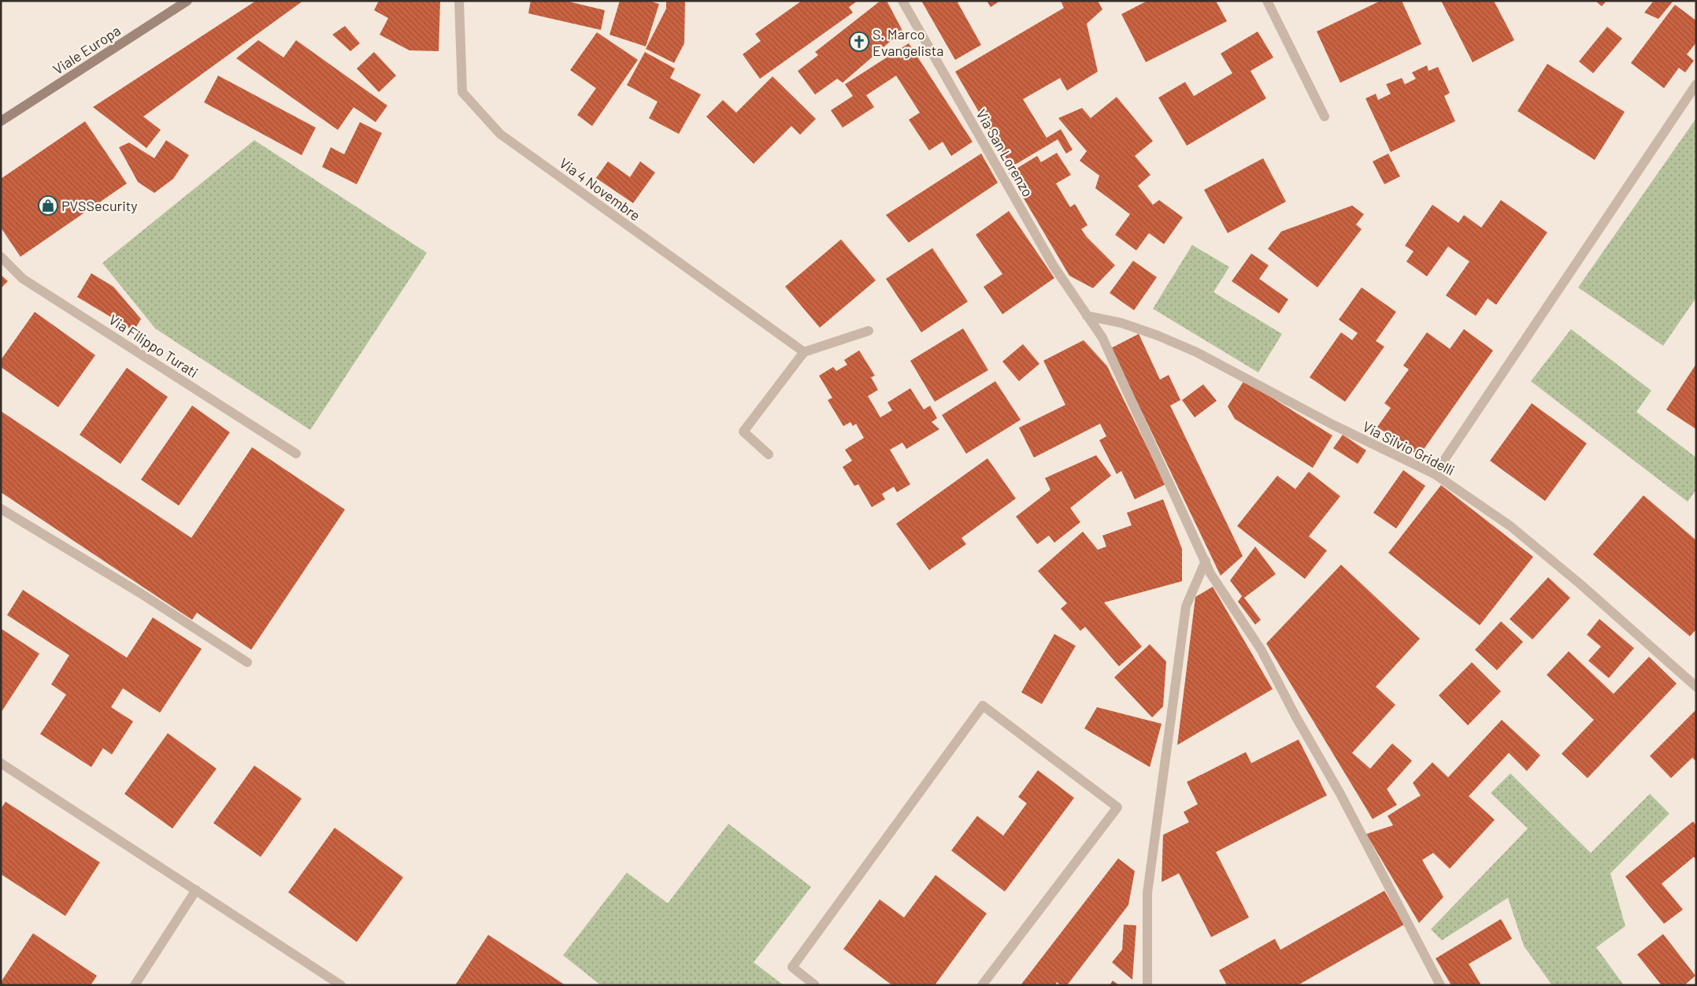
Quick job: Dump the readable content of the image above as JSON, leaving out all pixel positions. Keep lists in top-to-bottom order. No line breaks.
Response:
{"streets":{"main road":["Viale Europa"],"street":["Via San Lorenzo","Via 4 Novembre","Via Filippo Turati","Via Silvio Gridelli"]},"crossings":[["Via San Lorenzo","Via Silvio Gridelli"]],"places":{"church":["S. Marco Evangelista"],"shop":["PVSSecurity"]}}
